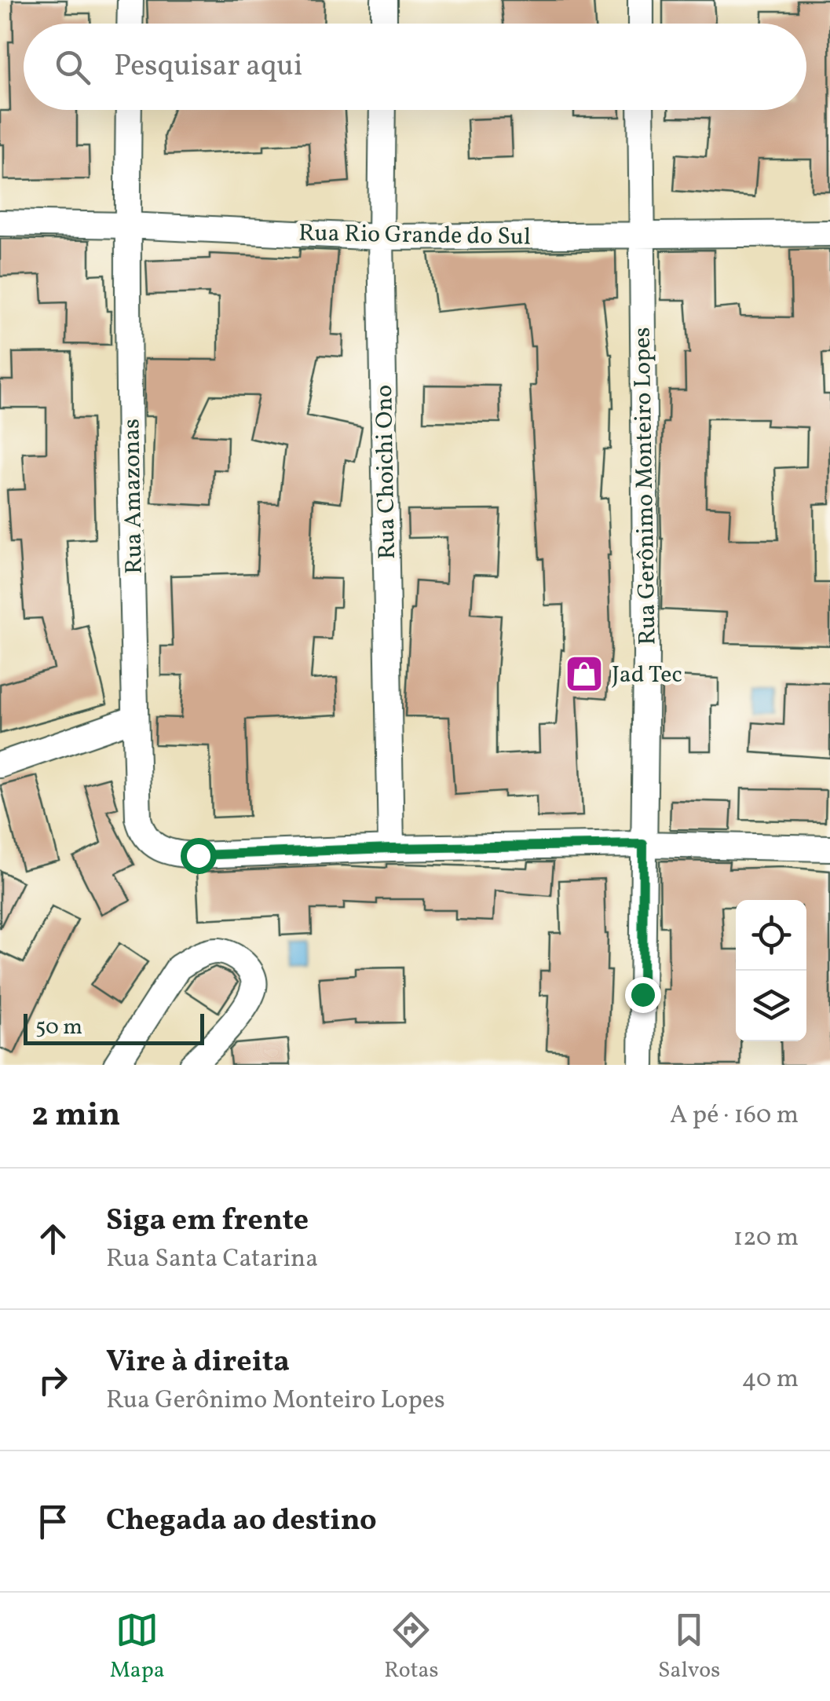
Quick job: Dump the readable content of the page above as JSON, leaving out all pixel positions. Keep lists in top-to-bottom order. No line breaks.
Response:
{"streets":{"street":["Rua Rio Grande do Sul","Rua Choichi Ono","Rua Gerônimo Monteiro Lopes","Rua Amazonas"]},"crossings":[["Rua Rio Grande do Sul","Rua Choichi Ono"],["Rua Rio Grande do Sul","Rua Gerônimo Monteiro Lopes"],["Rua Rio Grande do Sul","Rua Amazonas"],["Rua Choichi Ono","Rua Amazonas"],["Rua Gerônimo Monteiro Lopes","Rua Amazonas"]],"places":{"shop":["Jad Tec"]},"scale_bar":"50 m","page":{"search":"Pesquisar aqui","scale":"50 m","heading":["2 min","A pé · 160 m"],"list":[["Siga em frente","Rua Santa Catarina","120 m"],["Vire à direita","Rua Gerônimo Monteiro Lopes","40 m"],"Chegada ao destino"],"nav":["Mapa","Rotas","Salvos"]}}
